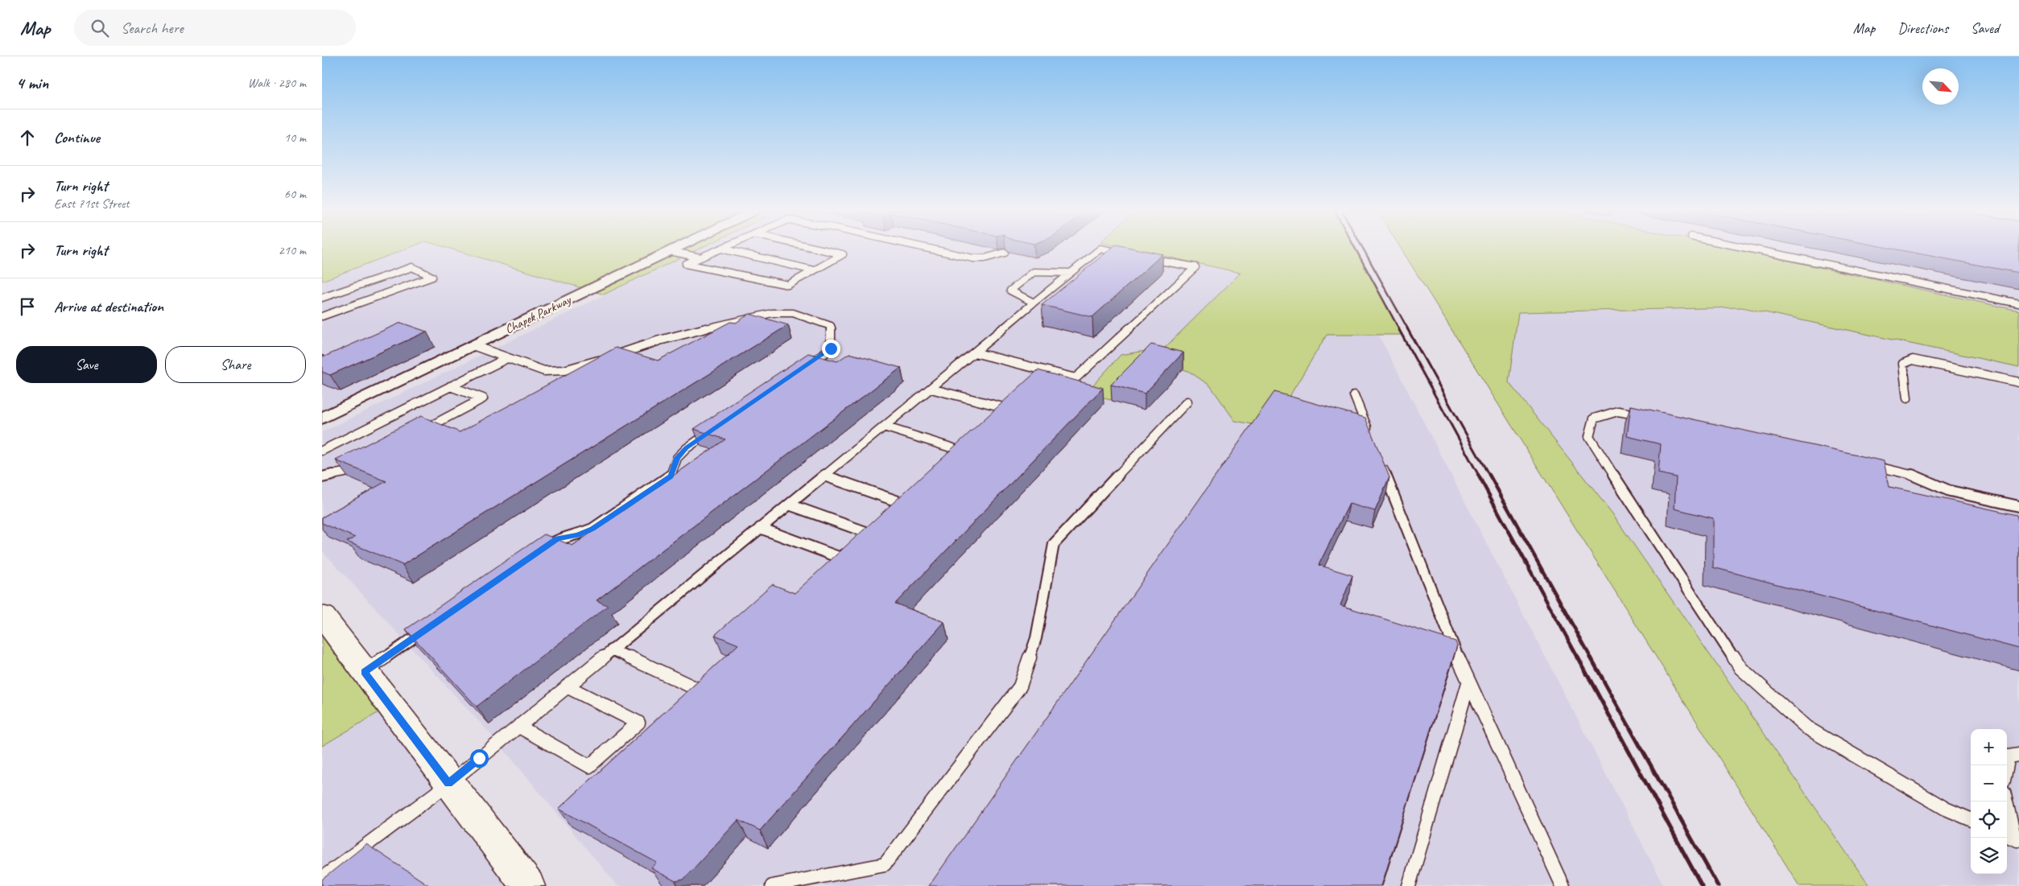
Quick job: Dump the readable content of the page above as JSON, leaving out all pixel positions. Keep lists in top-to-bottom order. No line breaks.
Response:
{"streets":{"street":["Chapek Parkway"]},"north":"bottom right","page":{"header":"Map","search":"Search here","nav":["Map","Directions","Saved"],"heading":["4 min","Walk · 280 m"],"list":[["Continue","10 m"],["Turn right","East 71st Street","60 m"],["Turn right","210 m"],"Arrive at destination"],"buttons":["Save","Share"],"map_buttons":["+","−"]}}
